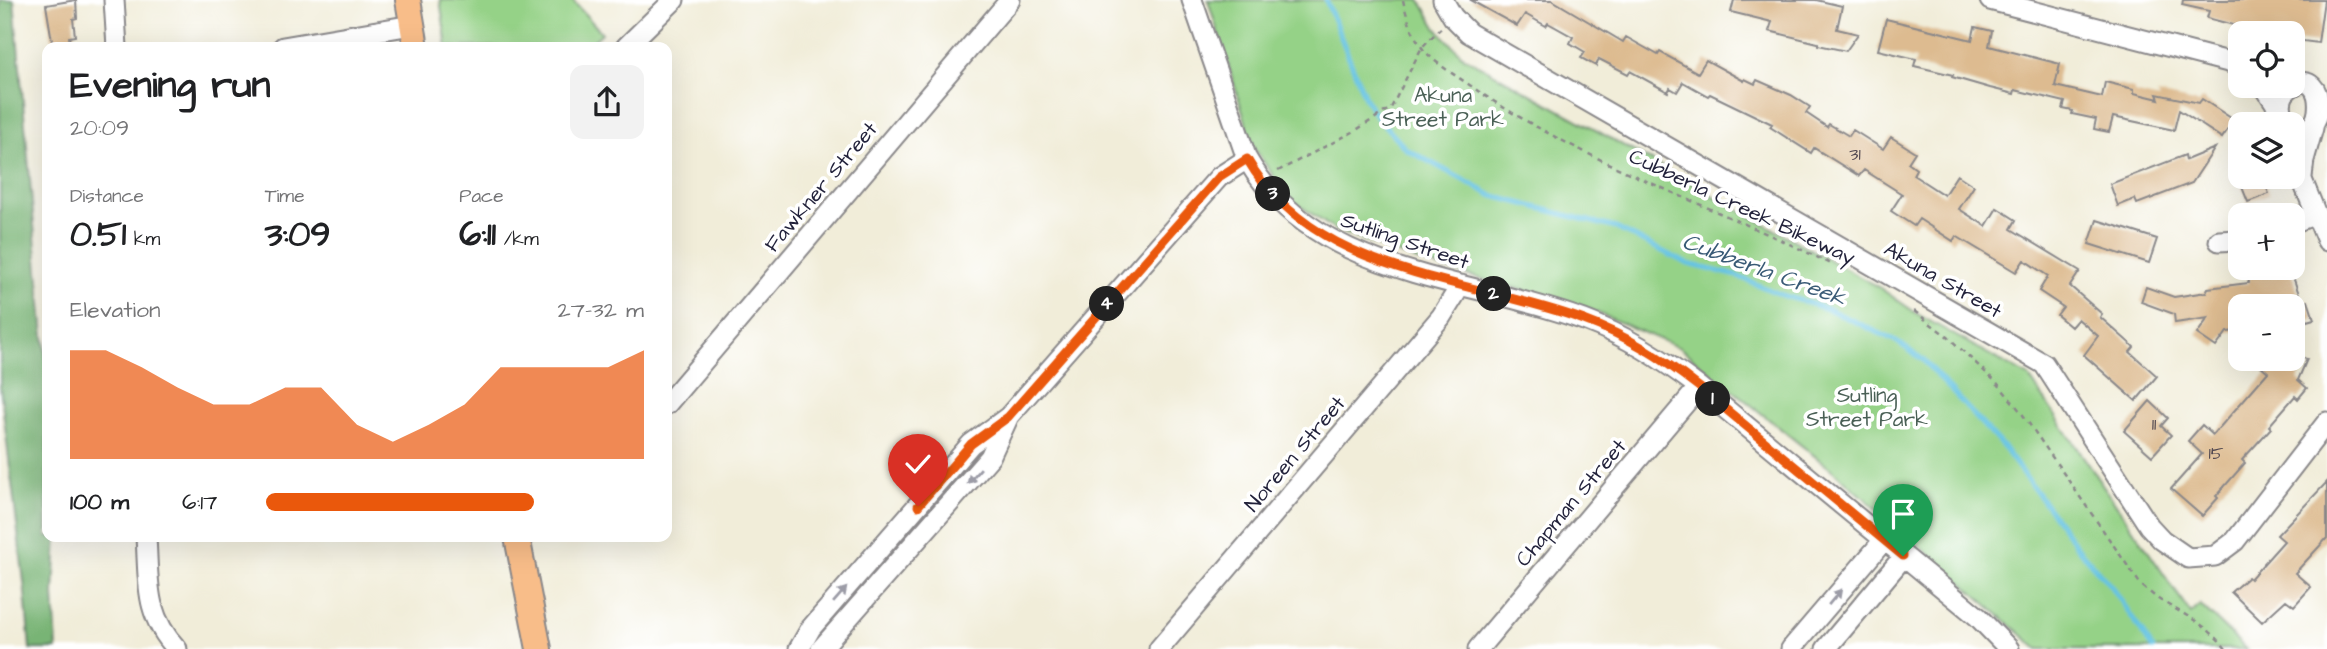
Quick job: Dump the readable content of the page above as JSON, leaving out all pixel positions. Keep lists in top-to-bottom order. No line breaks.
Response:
{"streets":{"street":["Fawkner Street","Sutling Street","Akuna Street","Noreen Street","Chapman Street"],"path":["Cubberla Creek Bikeway"]},"crossings":[["Sutling Street","Noreen Street"],["Sutling Street","Chapman Street"]],"water":["Cubberla Creek"],"parks":["Akuna Street Park","Sutling Street Park"],"house_numbers":["31","11","15"],"page":{"map_buttons":["+","−"],"heading":["Evening run","20:09"],"stats":[["Distance","0.51 km"],["Time","3:09"],["Pace","6:11 /km"]],"pins":["3","2","4","1"],"chart":["Elevation","27–32 m"],"list":[{"name":"100 m","note":"6:17"}]}}
